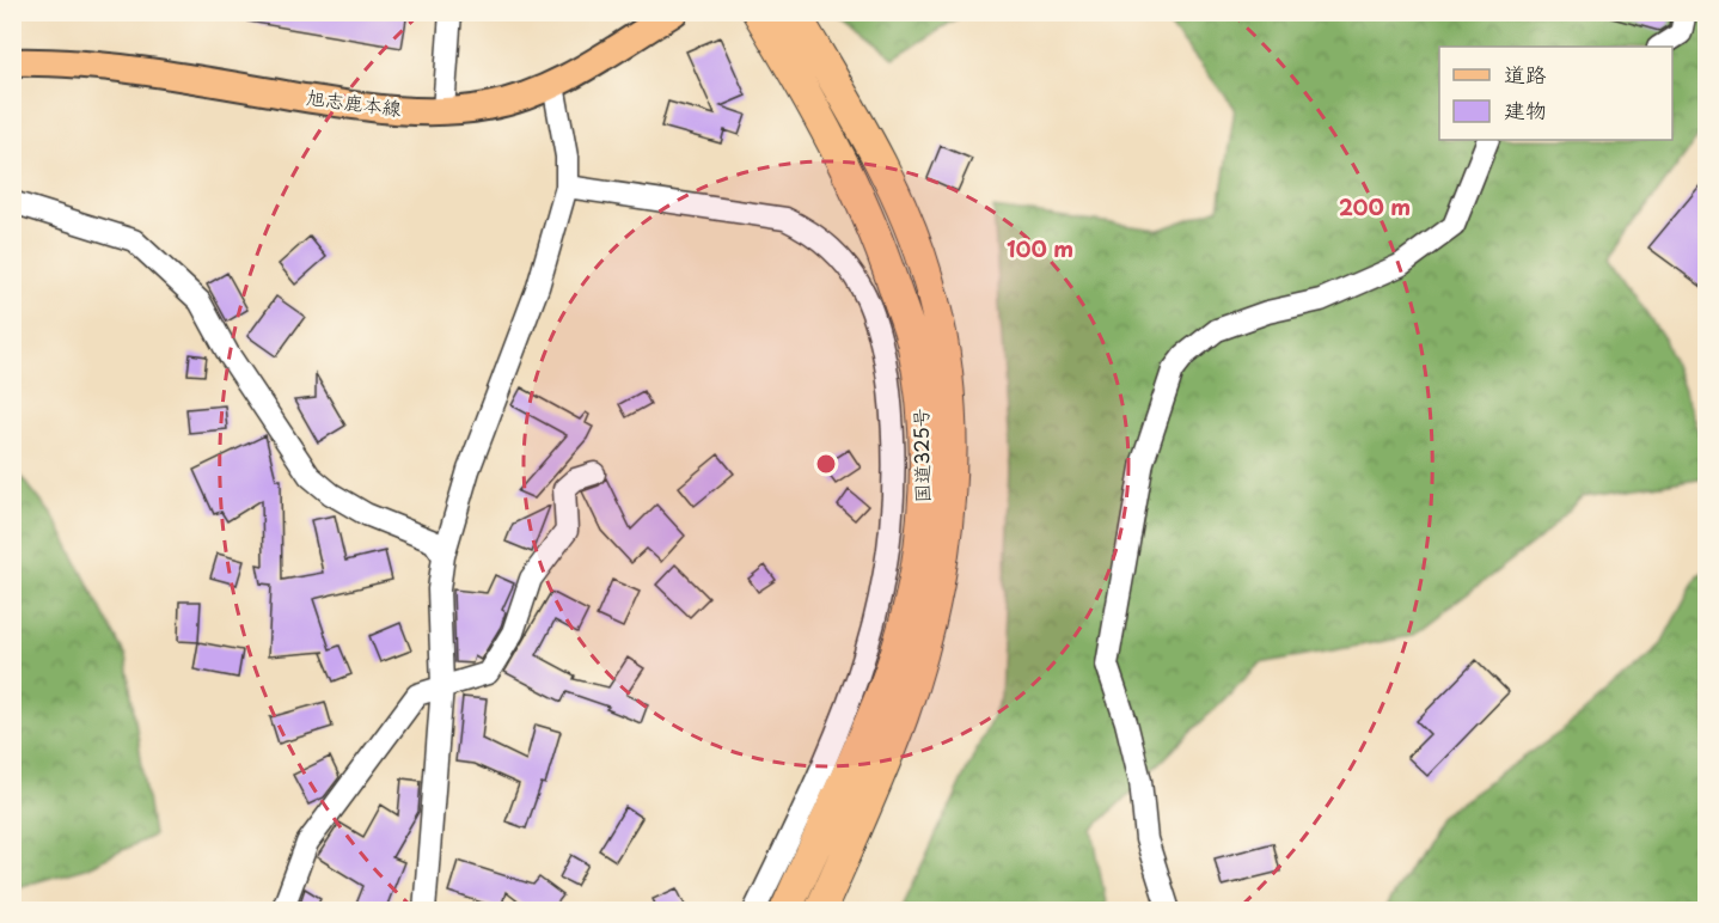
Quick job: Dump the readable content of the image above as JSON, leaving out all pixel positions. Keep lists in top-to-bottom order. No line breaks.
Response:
{"streets":{"highway":["国道325号"],"main road":["旭志鹿本線"]},"legend":["道路","建物"],"rings":["200 m","100 m"]}
